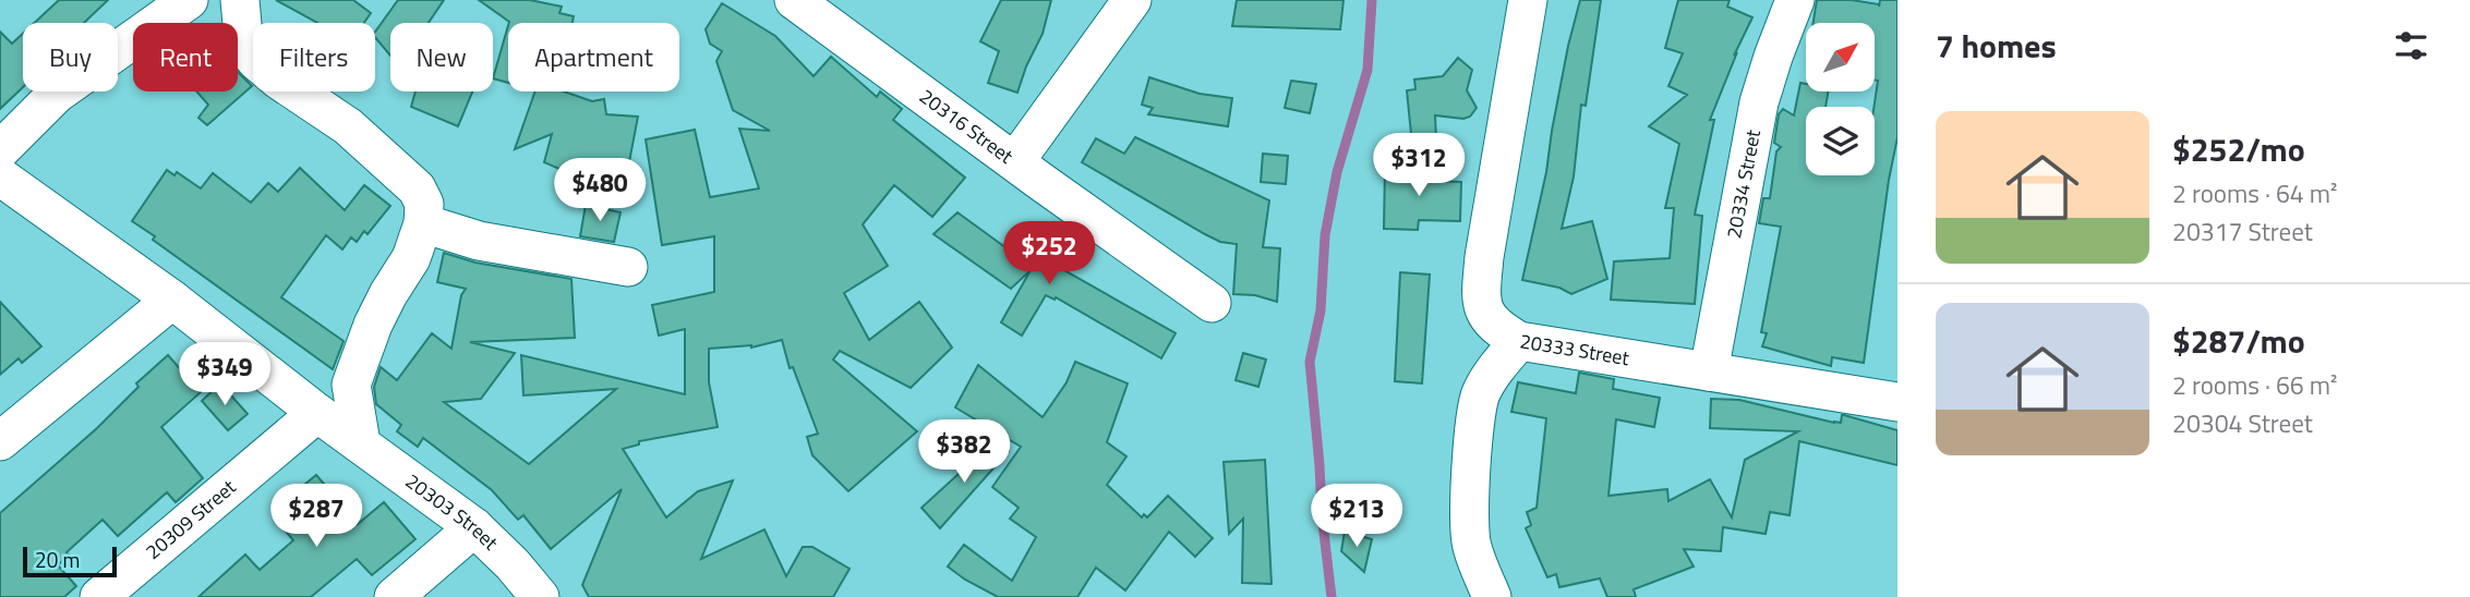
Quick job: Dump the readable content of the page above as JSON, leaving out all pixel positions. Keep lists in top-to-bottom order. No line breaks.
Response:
{"streets":{"street":["20316 Street","20334 Street","20333 Street","20303 Street","20309 Street"]},"crossings":[["20334 Street","20333 Street"],["20303 Street","20309 Street"]],"scale_bar":"20 m","north":"top right","page":{"heading":"7 homes","chip":["Buy","Rent","Filters","New","Apartment"],"list":[{"name":"$252/mo","note":"2 rooms · 64 m² · 20317 Street"},{"name":"$287/mo","note":"2 rooms · 66 m² · 20304 Street"}],"price":["$312","$480","$252","$349","$382","$287","$213"],"scale":"20 m"}}
